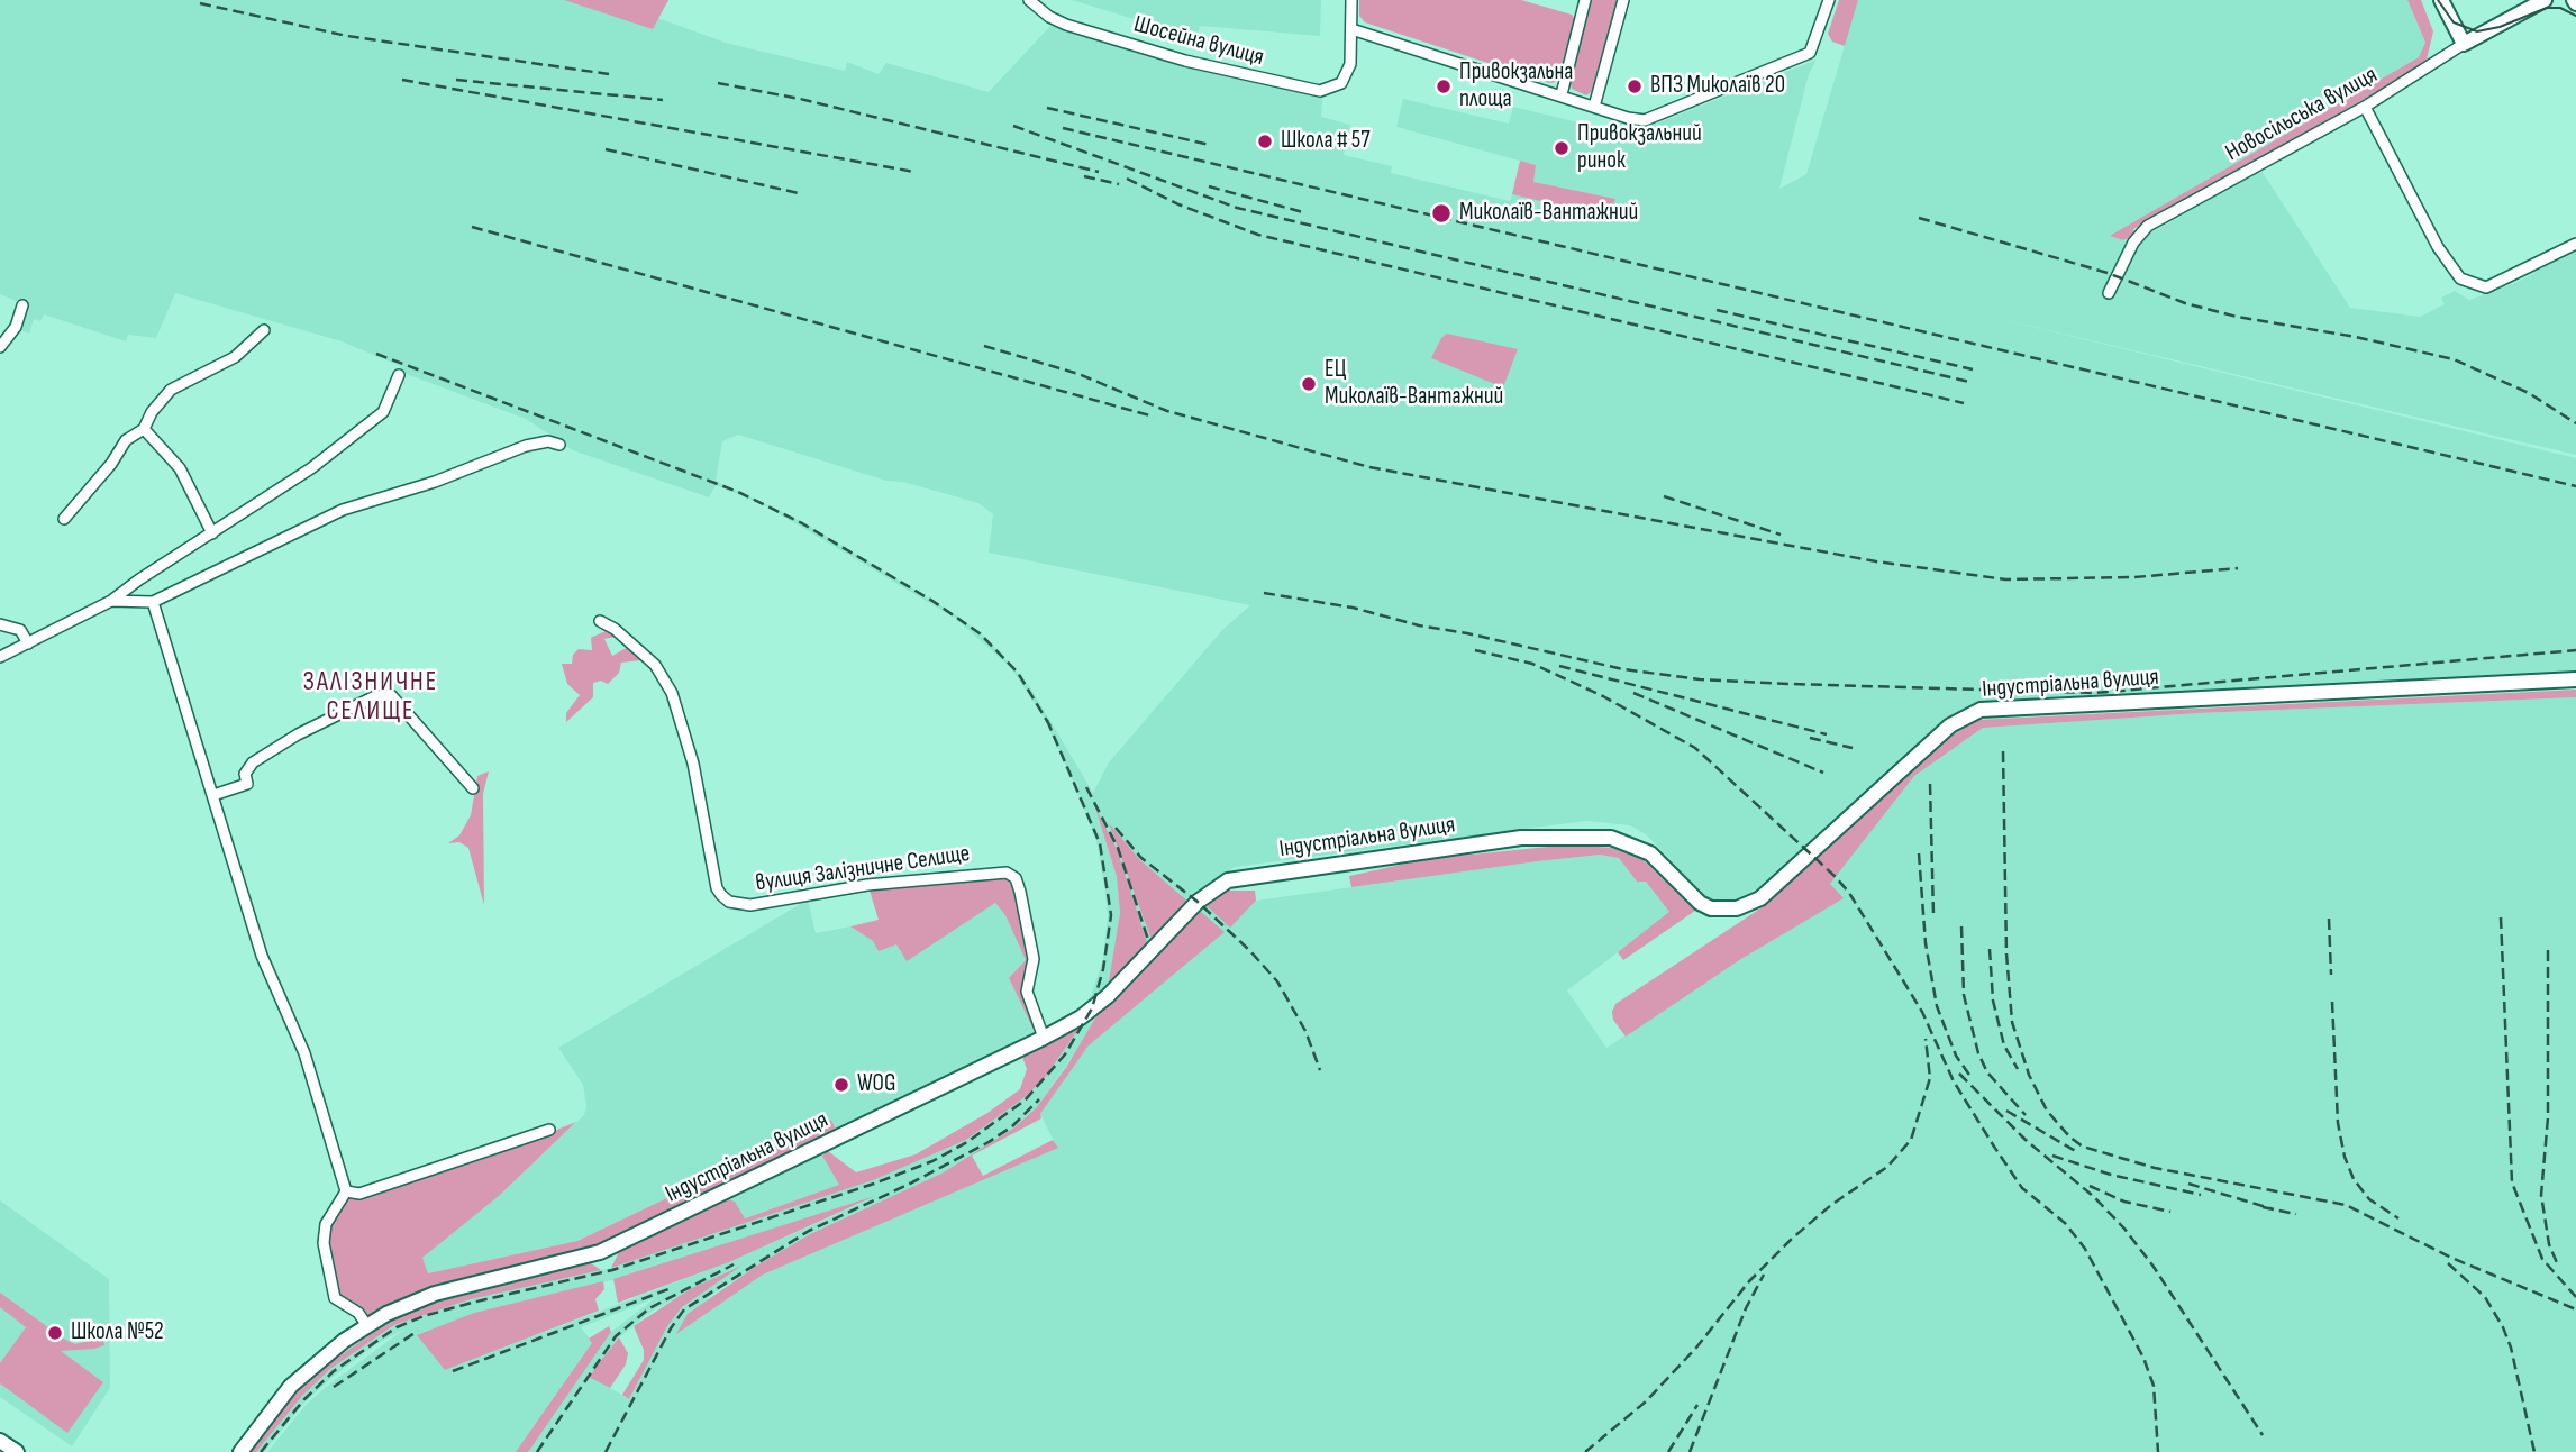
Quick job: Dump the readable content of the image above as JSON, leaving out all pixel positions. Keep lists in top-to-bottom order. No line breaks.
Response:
{"streets":{"street":["Шосейна вулиця","Новосільська вулиця","Індустріальна вулиця","вулиця Залізничне Селище"]},"crossings":[["Індустріальна вулиця","вулиця Залізничне Селище"]],"districts":["ЗАЛІЗНИЧНЕ СЕЛИЩЕ"],"places":["Привокзальна площа","ВПЗ Миколаїв 20","Школа # 57","Привокзальний ринок","Миколаїв-Вантажний","ЕЦ Миколаїв-Вантажний","WOG","Школа №52"]}
